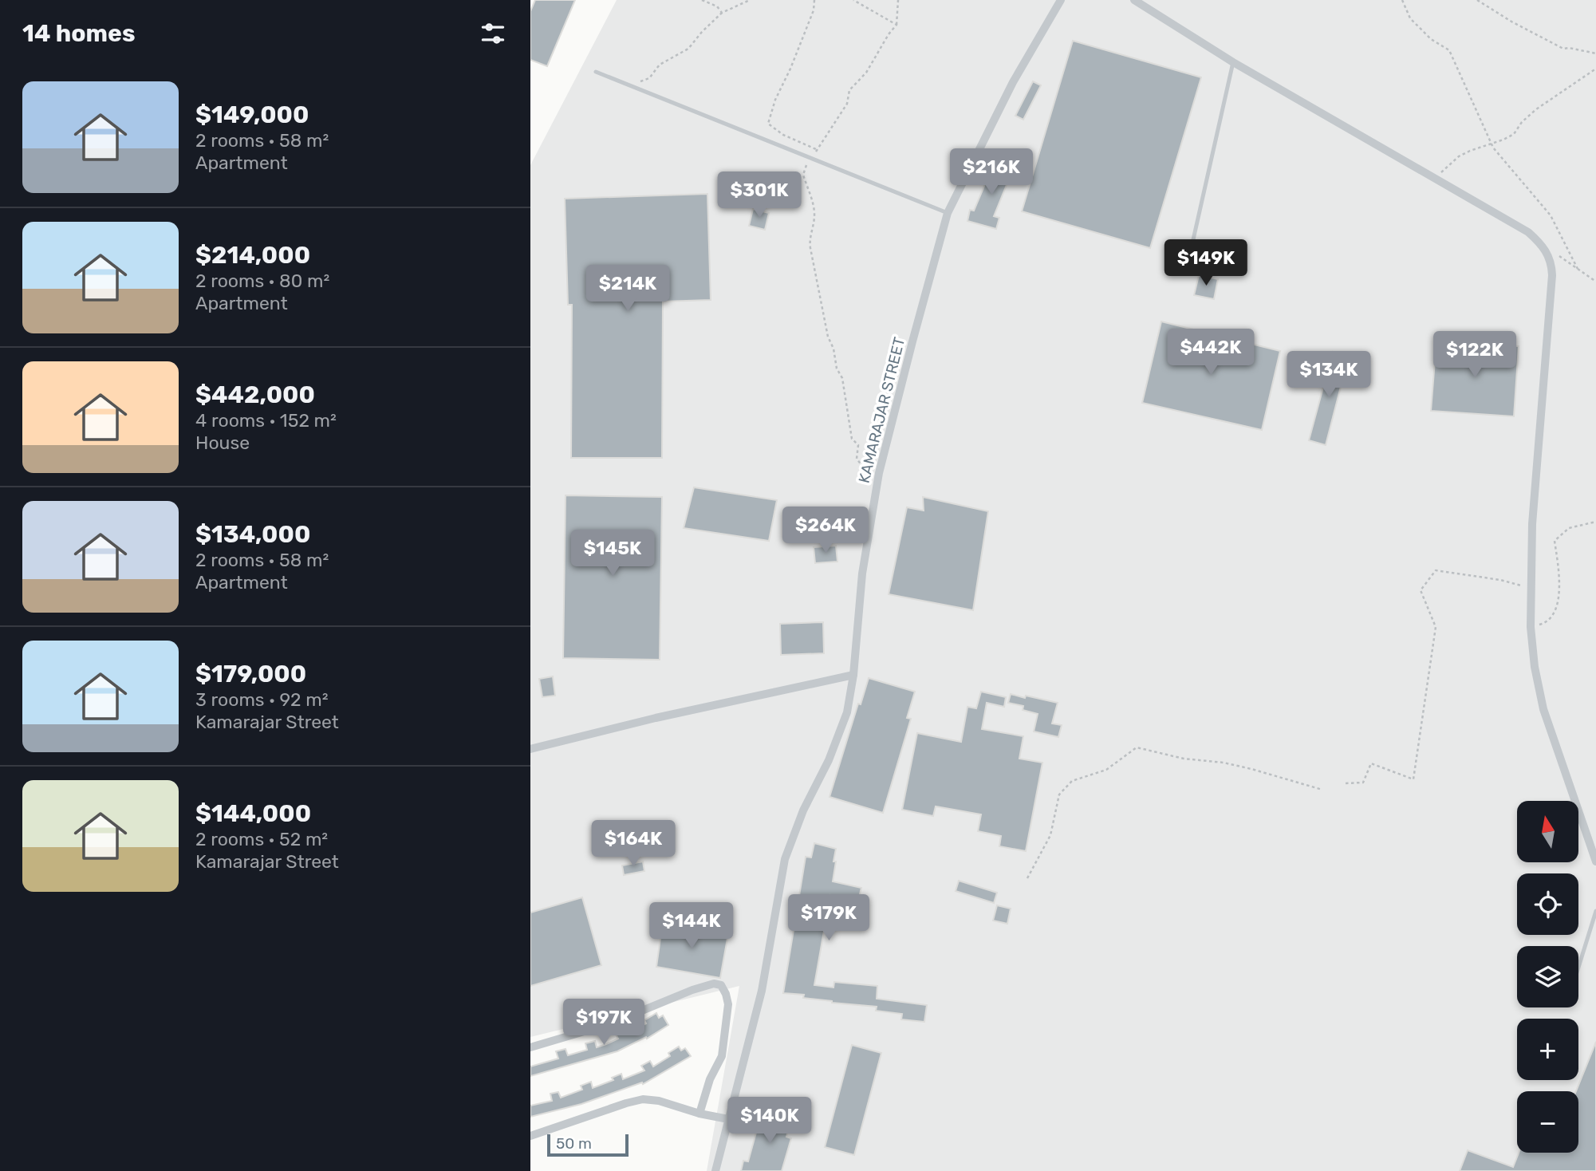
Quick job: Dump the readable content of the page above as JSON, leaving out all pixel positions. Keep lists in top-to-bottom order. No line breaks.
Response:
{"streets":{"street":["KAMARAJAR STREET"]},"scale_bar":"50 m","north":"top","page":{"heading":"14 homes","list":[{"name":"$149,000","note":"2 rooms · 58 m² · Apartment"},{"name":"$214,000","note":"2 rooms · 80 m² · Apartment"},{"name":"$442,000","note":"4 rooms · 152 m² · House"},{"name":"$134,000","note":"2 rooms · 58 m² · Apartment"},{"name":"$179,000","note":"3 rooms · 92 m² · Kamarajar Street"},{"name":"$144,000","note":"2 rooms · 52 m² · Kamarajar Street"}],"price":["$216K","$301K","$149K","$214K","$442K","$122K","$134K","$264K","$145K","$164K","$179K","$144K","$197K","$140K"],"map_buttons":["+","−"],"scale":"50 m"}}
